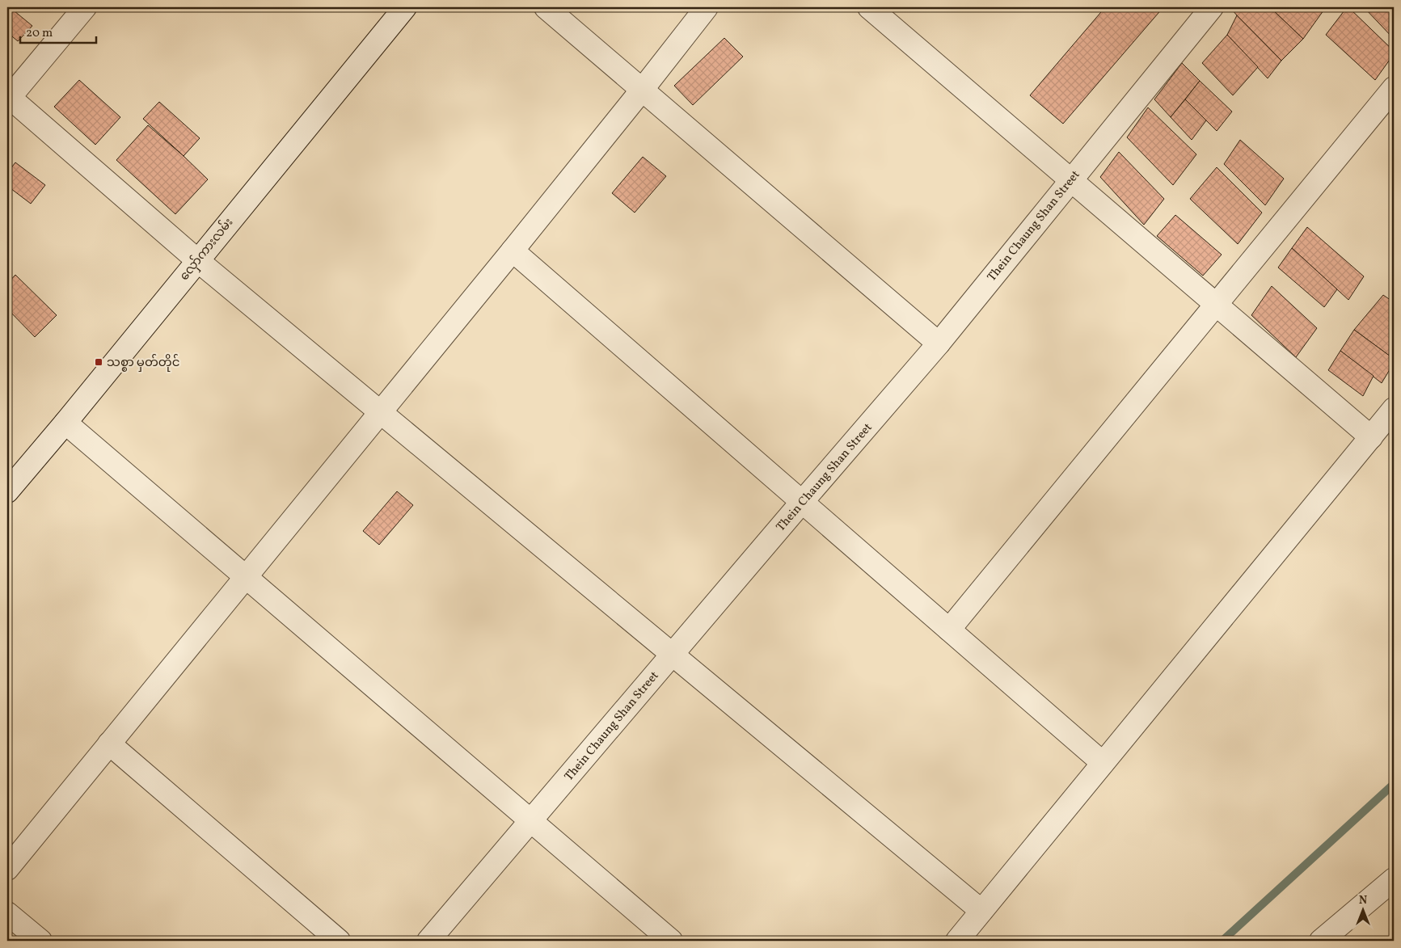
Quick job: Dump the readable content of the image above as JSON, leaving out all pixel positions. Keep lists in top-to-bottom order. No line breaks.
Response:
{"streets":{"street":["Thein Chaung Shan Street","လှော်ကားလမ်း"]},"places":{"transit":["သစ္စာ မှတ်တိုင်"]},"scale_bar":"20 m","north":"top"}
